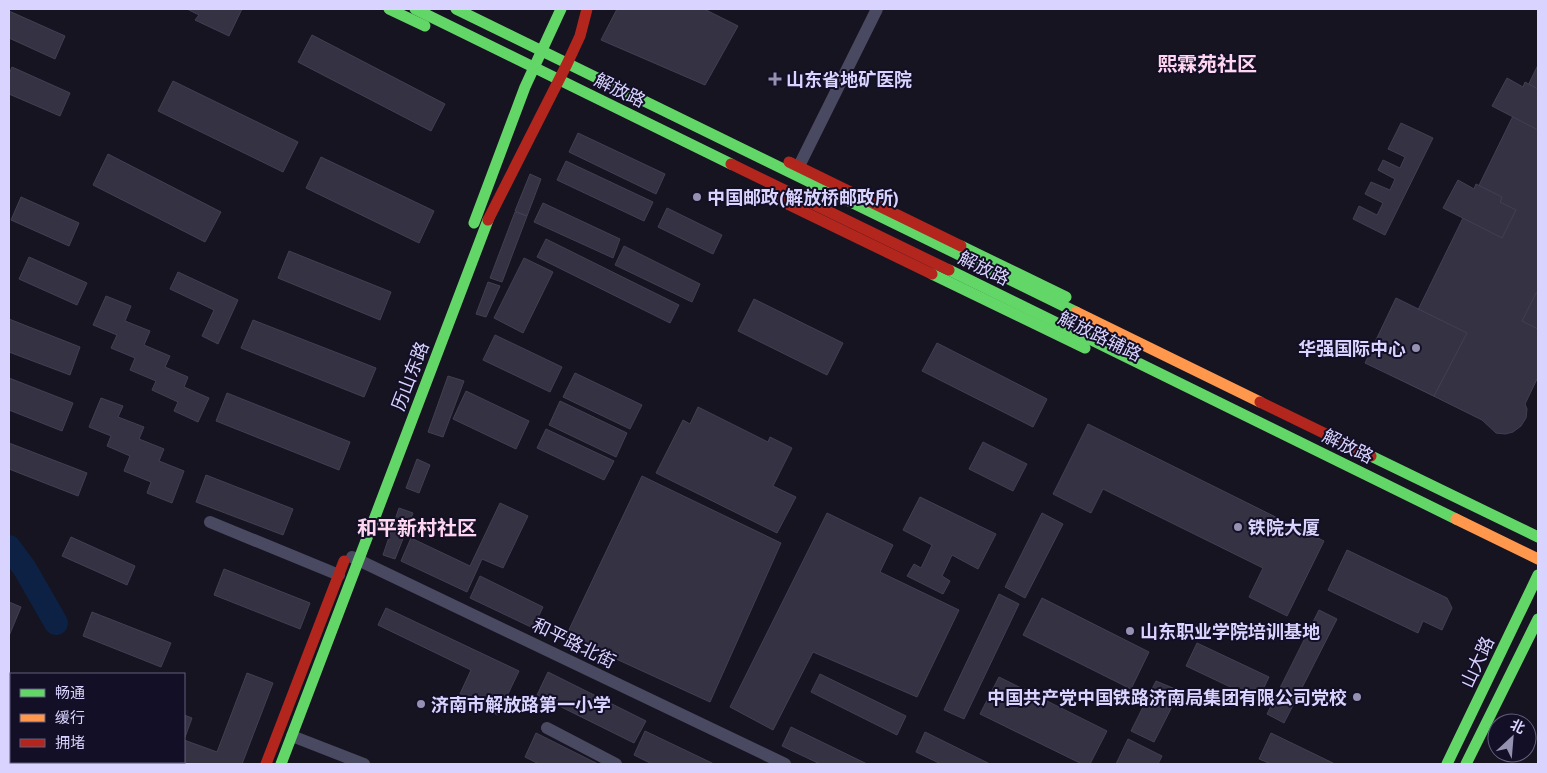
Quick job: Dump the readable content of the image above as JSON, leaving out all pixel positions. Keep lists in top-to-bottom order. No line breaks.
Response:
{"streets":{"main road":["解放路","解放路辅路","历山东路","山大路"],"street":["和平路北街"]},"crossings":[["解放路","解放路辅路"],["解放路","历山东路"],["历山东路","和平路北街"]],"districts":["熙霖苑社区","和平新村社区"],"places":{"health":["山东省地矿医院"],"other":["中国邮政(解放桥邮政所)","华强国际中心","铁院大厦","山东职业学院培训基地","中国共产党中国铁路济南局集团有限公司党校","济南市解放路第一小学"]},"legend":["畅通","缓行","拥堵"],"north":"top right"}
